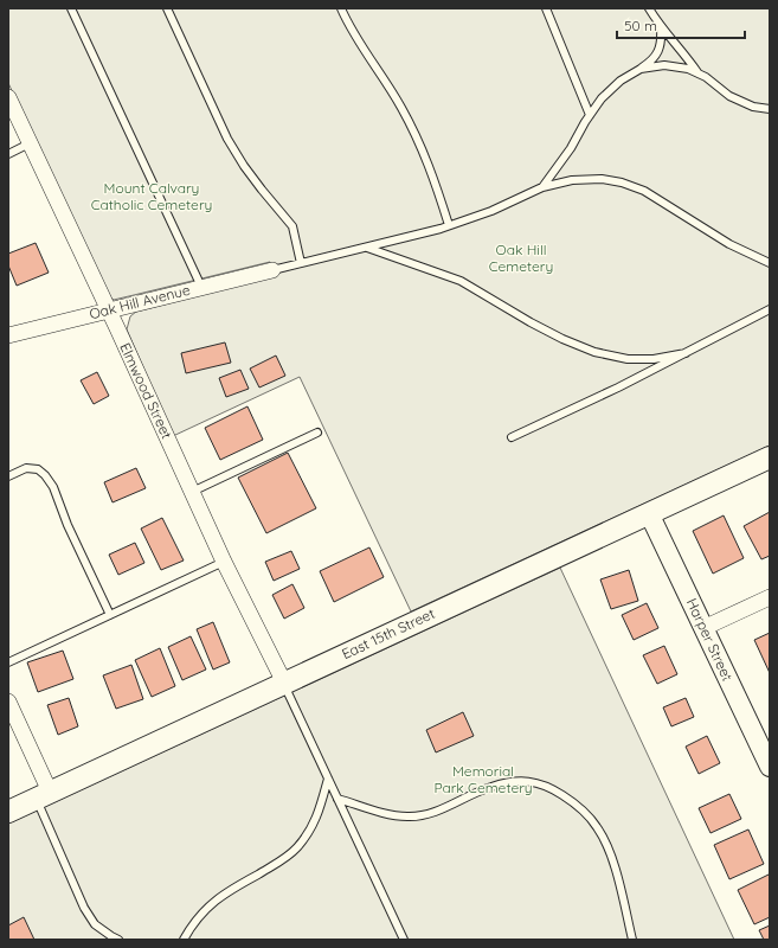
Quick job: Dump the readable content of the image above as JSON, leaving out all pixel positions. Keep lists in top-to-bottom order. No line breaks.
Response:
{"streets":{"main road":["East 15th Street"],"street":["Oak Hill Avenue","Elmwood Street","Harper Street"]},"crossings":[["Oak Hill Avenue","Elmwood Street"],["Elmwood Street","East 15th Street"],["East 15th Street","Harper Street"]],"parks":["Mount Calvary Catholic Cemetery","Oak Hill Cemetery","Memorial Park Cemetery"],"scale_bar":"50 m"}
